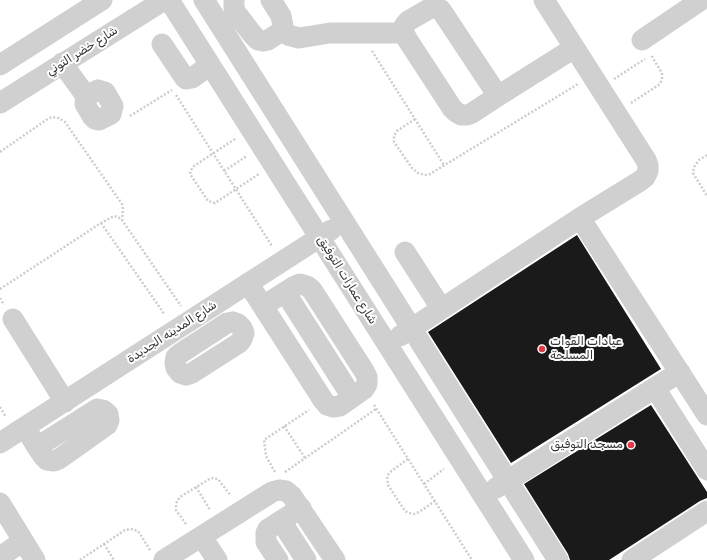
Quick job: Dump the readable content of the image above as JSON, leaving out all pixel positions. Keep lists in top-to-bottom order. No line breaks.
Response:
{"streets":{"street":["شارع خضر التوني","شارع عمارات التوفيق","شارع المدينه الجديدة"]},"crossings":[["شارع عمارات التوفيق","شارع المدينه الجديدة"]],"places":["عيادات القوات المسلحة","مسجد التوفيق"]}
